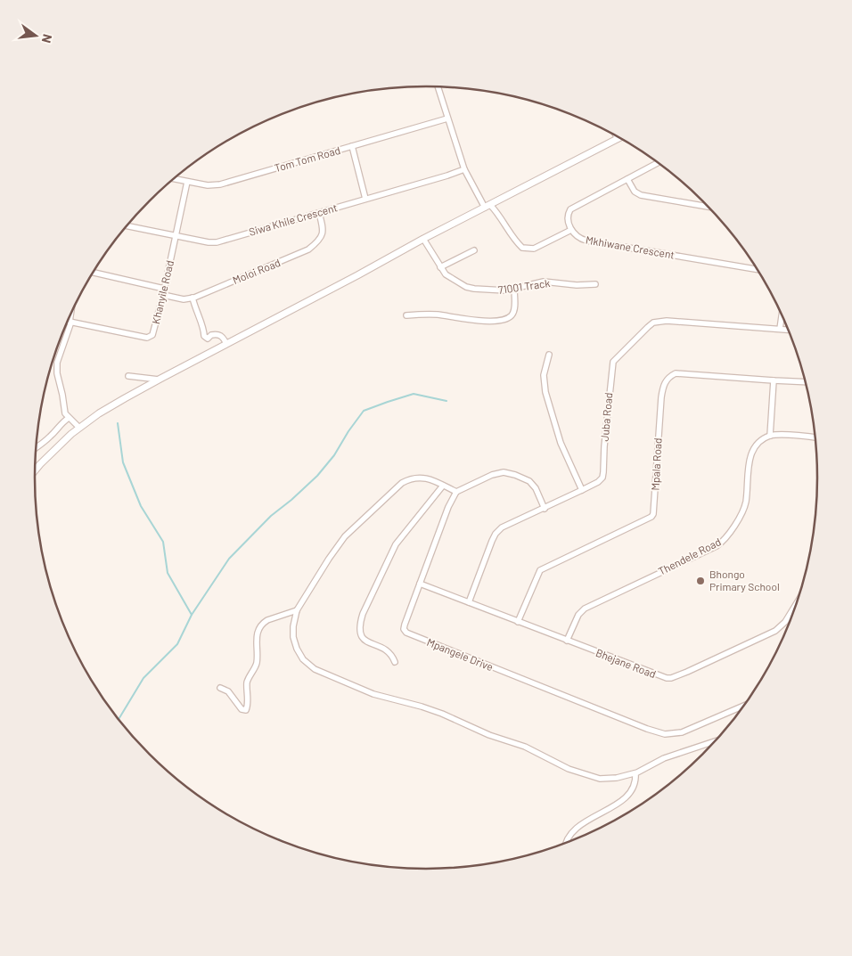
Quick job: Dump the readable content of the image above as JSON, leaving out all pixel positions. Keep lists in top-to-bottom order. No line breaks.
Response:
{"streets":{"street":["Tom Tom Road","Siwa Khile Crescent","Mkhiwane Crescent","Moloi Road","71001 Track","Khanyile Road","Juba Road","Mpala Road","Thendele Road","Mpangele Drive","Bhejane Road"]},"crossings":[["Tom Tom Road","Khanyile Road"],["Siwa Khile Crescent","Moloi Road"],["Siwa Khile Crescent","Khanyile Road"],["Moloi Road","Khanyile Road"],["Juba Road","Bhejane Road"],["Mpala Road","Bhejane Road"],["Thendele Road","Bhejane Road"],["Mpangele Drive","Bhejane Road"]],"places":["Bhongo Primary School"],"north":"right"}
